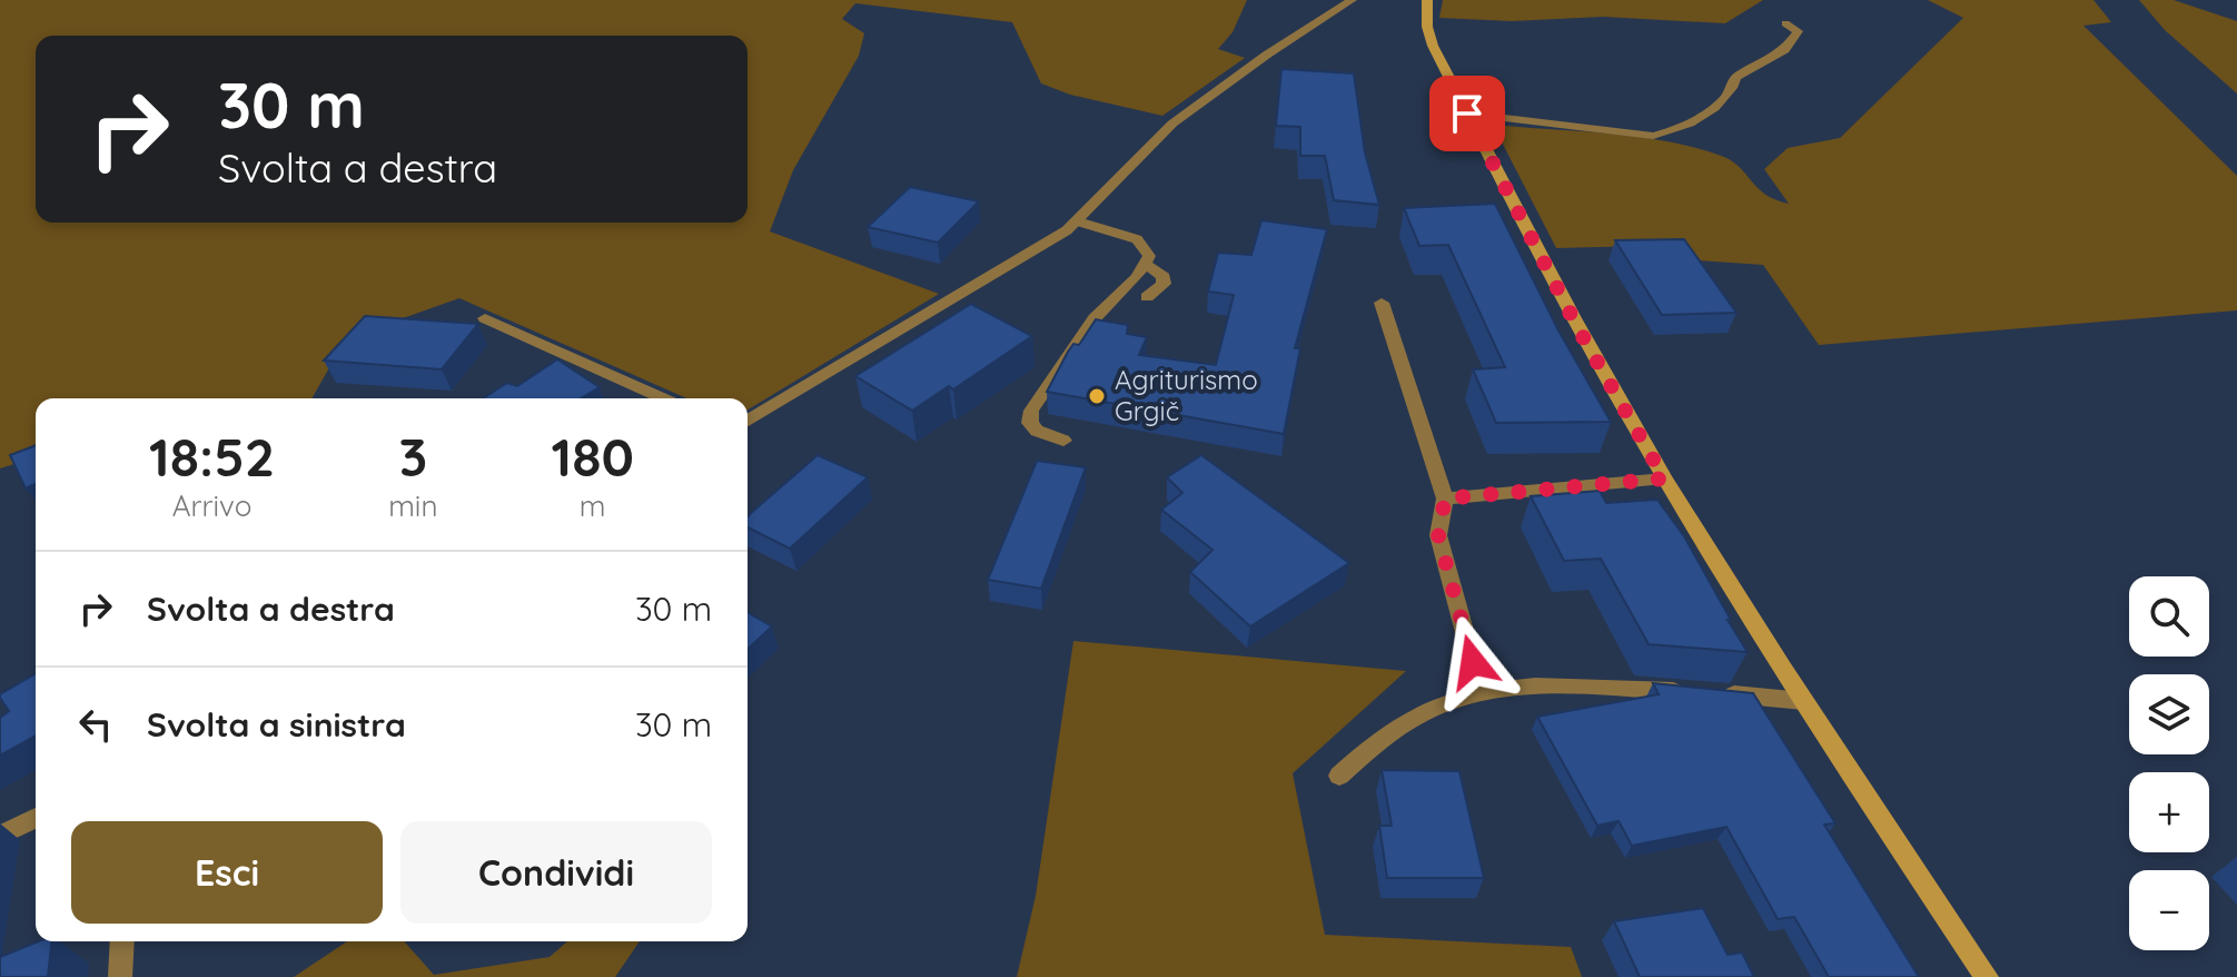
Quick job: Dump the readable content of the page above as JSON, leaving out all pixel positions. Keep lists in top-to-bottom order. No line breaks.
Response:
{"places":["Agriturismo Grgič"],"page":{"turn":["30 m","Svolta a destra"],"eta":["18:52","Arrivo","3","min","180","m"],"list":[{"name":"Svolta a destra","value":"30 m"},{"name":"Svolta a sinistra","value":"30 m"}],"map_buttons":["+","−"],"buttons":["Esci","Condividi"]}}
